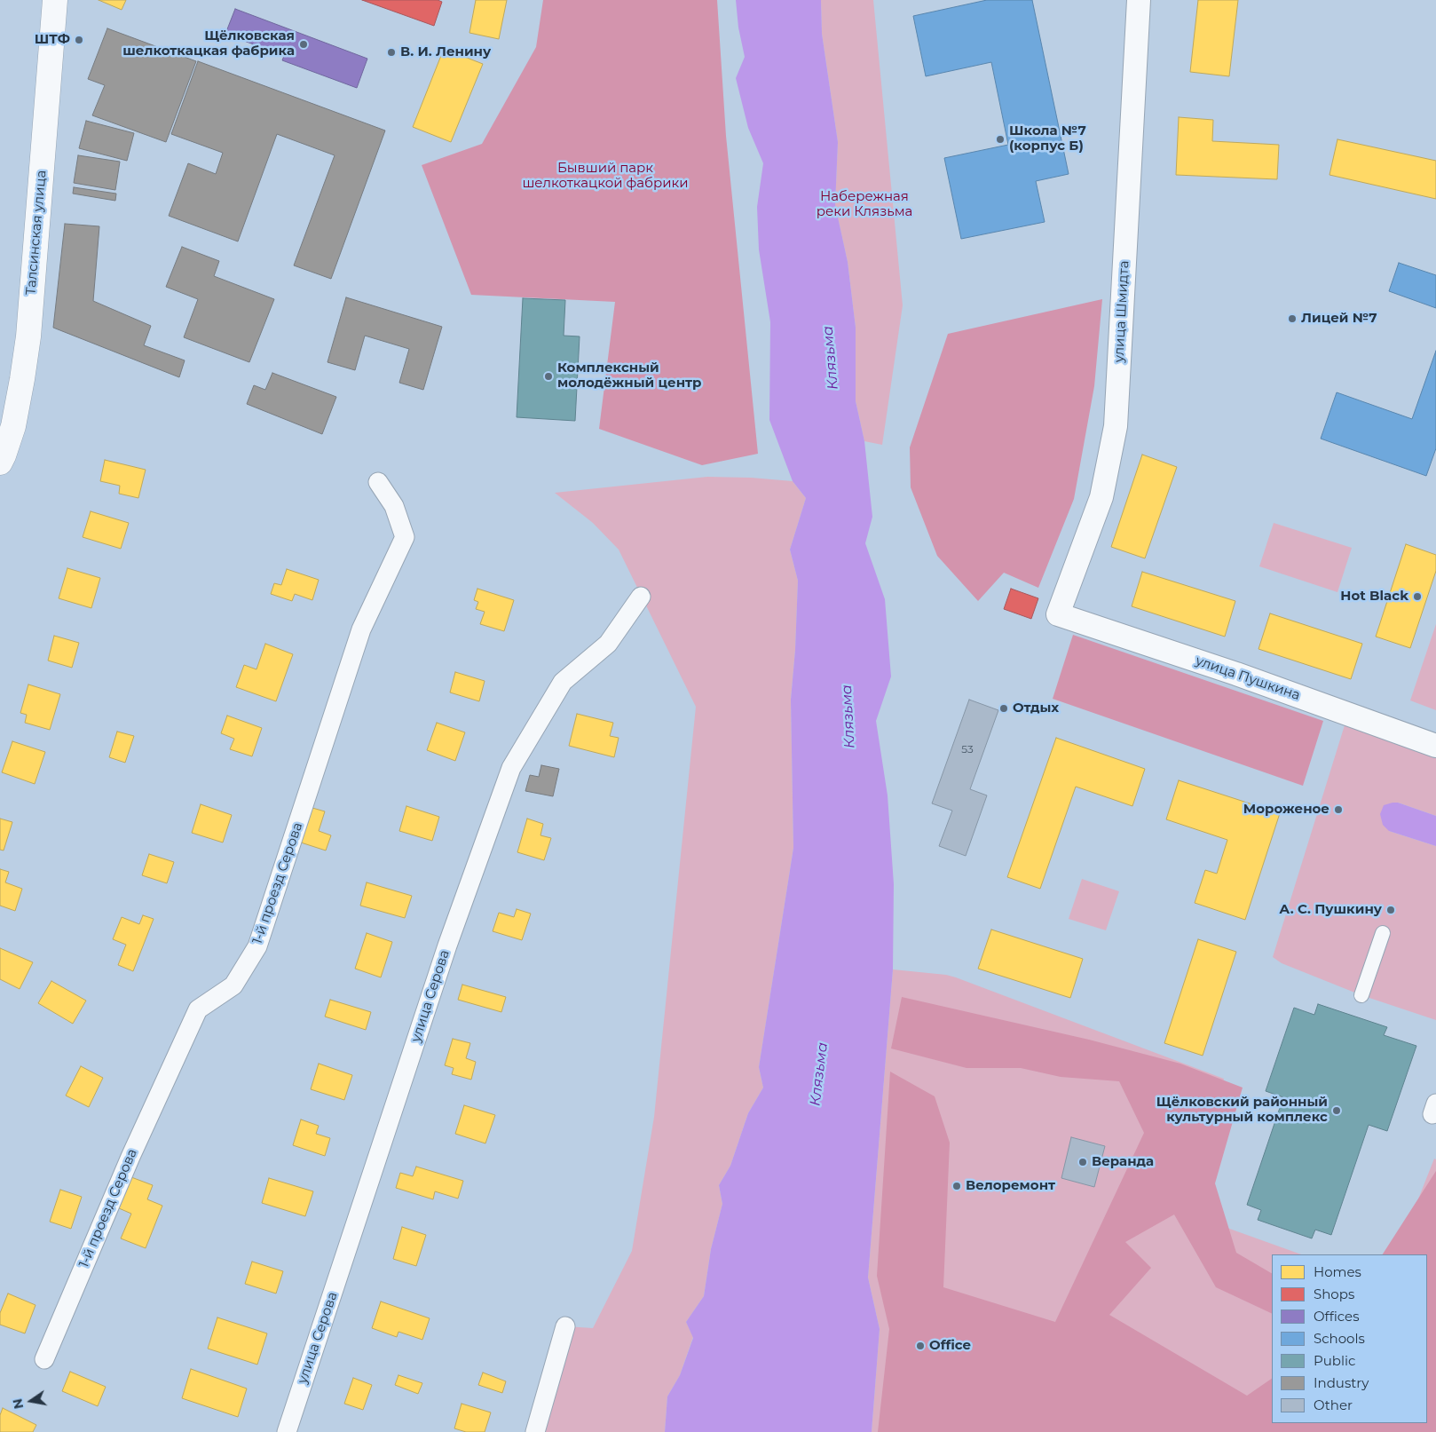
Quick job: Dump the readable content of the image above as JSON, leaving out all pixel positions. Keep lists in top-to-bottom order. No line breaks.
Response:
{"streets":{"main road":["Талсинская улица"],"street":["улица Шмидта","улица Пушкина","1-й проезд Серова","улица Серова"]},"crossings":[["улица Шмидта","улица Пушкина"]],"water":["Клязьма"],"parks":["Бывший парк шелкоткацкой фабрики","Набережная реки Клязьма"],"places":["ШТФ","Щёлковская шелкоткацкая фабрика","В. И. Ленину","Школа №7 (корпус Б)","Лицей №7","Комплексный молодёжный центр","Hot Black","Отдых","Мороженое","А. С. Пушкину","Щёлковский районный культурный комплекс","Веранда","Велоремонт","Office"],"house_numbers":["53"],"legend":["Homes","Shops","Offices","Schools","Public","Industry","Other"],"north":"left"}
